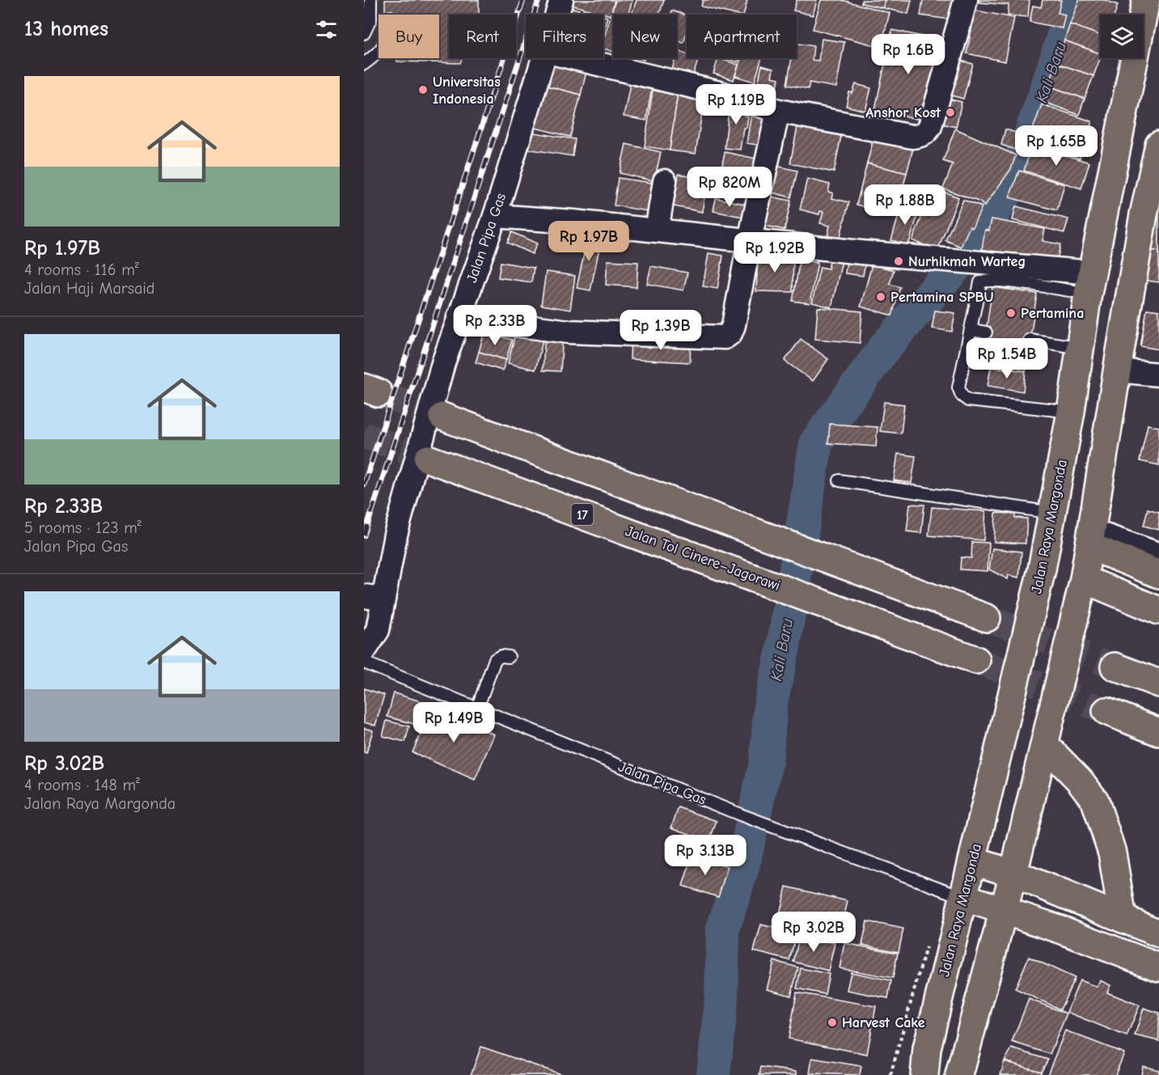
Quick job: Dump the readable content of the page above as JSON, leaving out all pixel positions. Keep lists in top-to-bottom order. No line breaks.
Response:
{"streets":{"main road":["17","Jalan Raya Margonda","Jalan Tol Cinere–Jagorawi"],"street":["Jalan Pipa Gas"]},"crossings":[["Jalan Pipa Gas","Jalan Raya Margonda"]],"water":["Kali Baru"],"places":["Universitas Indonesia","Anshor Kost","Nurhikmah Warteg","Pertamina SPBU","Pertamina","Harvest Cake"],"page":{"heading":"13 homes","chip":["Buy","Rent","Filters","New","Apartment"],"price":["Rp 1.6B","Rp 1.19B","Rp 1.65B","Rp 820M","Rp 1.88B","Rp 1.97B","Rp 1.92B","Rp 2.33B","Rp 1.39B","Rp 1.54B","Rp 1.49B","Rp 3.13B","Rp 3.02B"],"list":[{"name":"Rp 1.97B","note":"4 rooms · 116 m² · Jalan Haji Marsaid"},{"name":"Rp 2.33B","note":"5 rooms · 123 m² · Jalan Pipa Gas"},{"name":"Rp 3.02B","note":"4 rooms · 148 m² · Jalan Raya Margonda"}]}}
